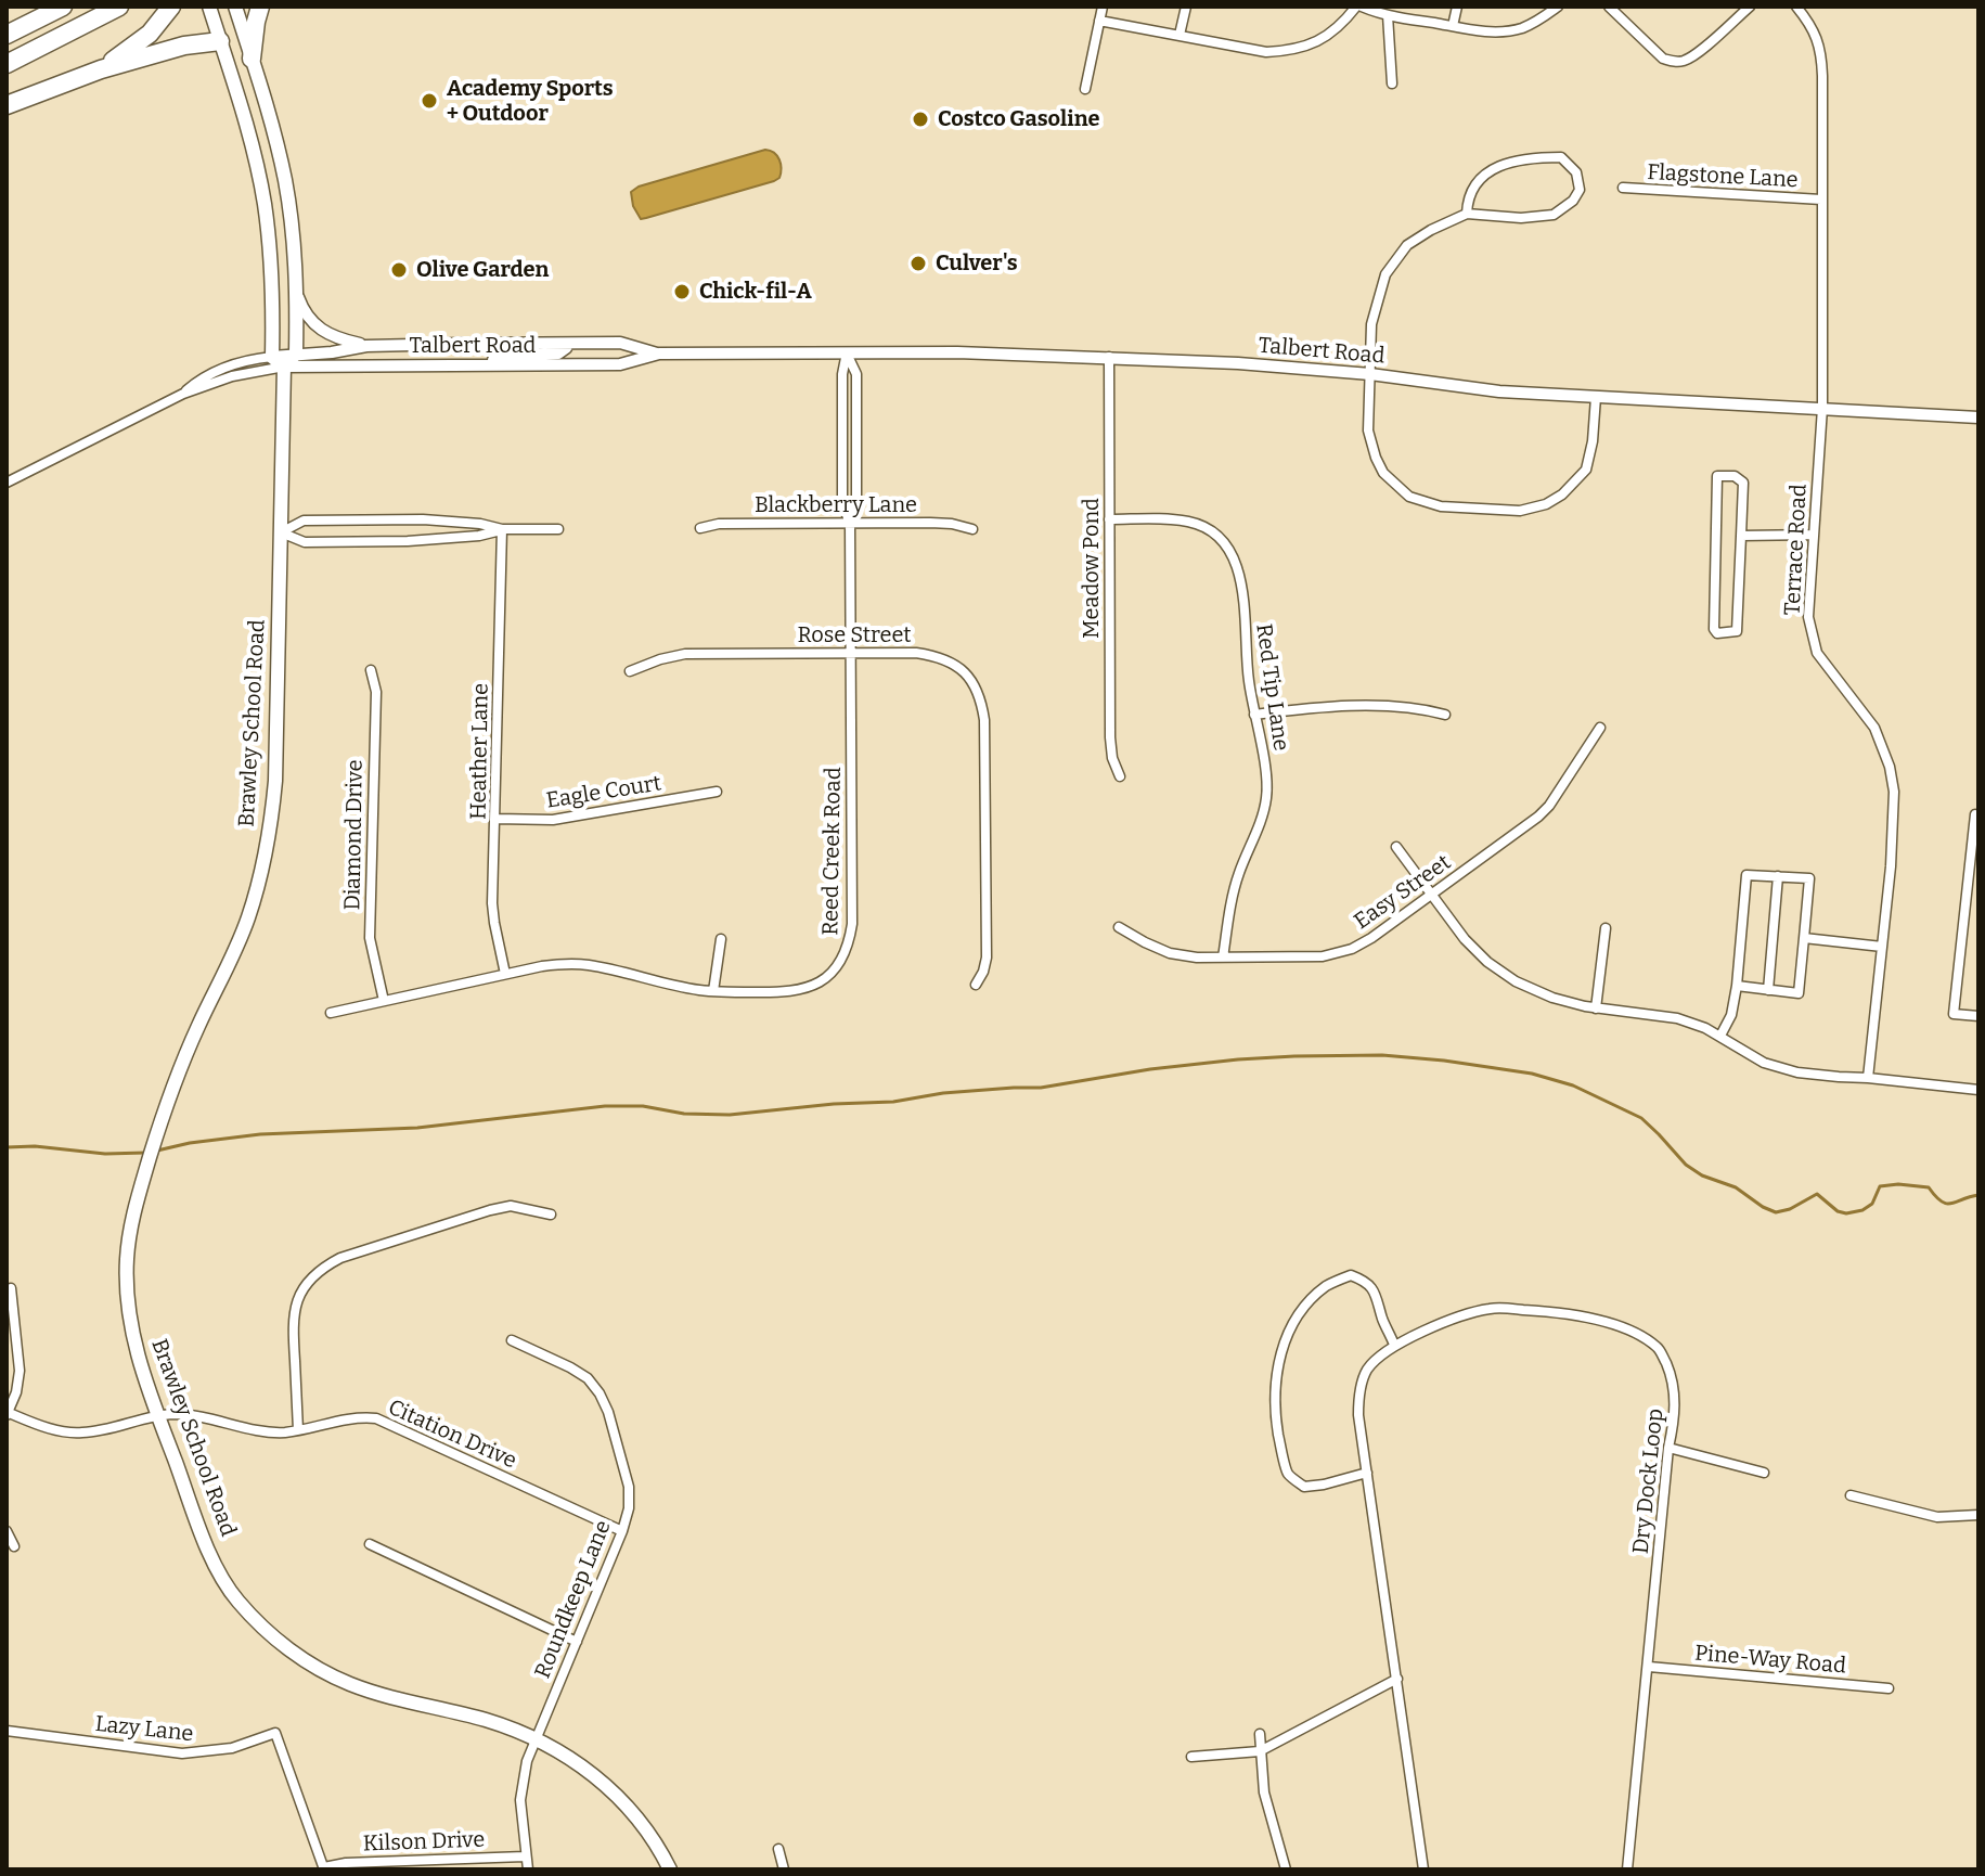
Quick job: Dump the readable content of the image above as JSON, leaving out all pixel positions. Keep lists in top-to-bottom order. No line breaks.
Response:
{"streets":{"main road":["Brawley School Road"],"street":["Flagstone Lane","Talbert Road","Blackberry Lane","Terrace Road","Meadow Pond","Rose Street","Red Tip Lane","Heather Lane","Eagle Court","Diamond Drive","Reed Creek Road","Easy Street","Citation Drive","Dry Dock Loop","Roundkeep Lane","Pine-Way Road","Lazy Lane","Kilson Drive"]},"crossings":[["Flagstone Lane","Terrace Road"],["Talbert Road","Terrace Road"],["Talbert Road","Meadow Pond"],["Talbert Road","Brawley School Road"],["Talbert Road","Reed Creek Road"],["Blackberry Lane","Reed Creek Road"],["Meadow Pond","Red Tip Lane"],["Rose Street","Reed Creek Road"],["Red Tip Lane","Easy Street"],["Brawley School Road","Citation Drive"],["Brawley School Road","Roundkeep Lane"],["Heather Lane","Eagle Court"],["Heather Lane","Reed Creek Road"],["Diamond Drive","Reed Creek Road"],["Citation Drive","Roundkeep Lane"],["Dry Dock Loop","Pine-Way Road"],["Roundkeep Lane","Kilson Drive"],["Lazy Lane","Kilson Drive"]],"places":["Academy Sports + Outdoor","Costco Gasoline","Culver's","Olive Garden","Chick-fil-A"]}
